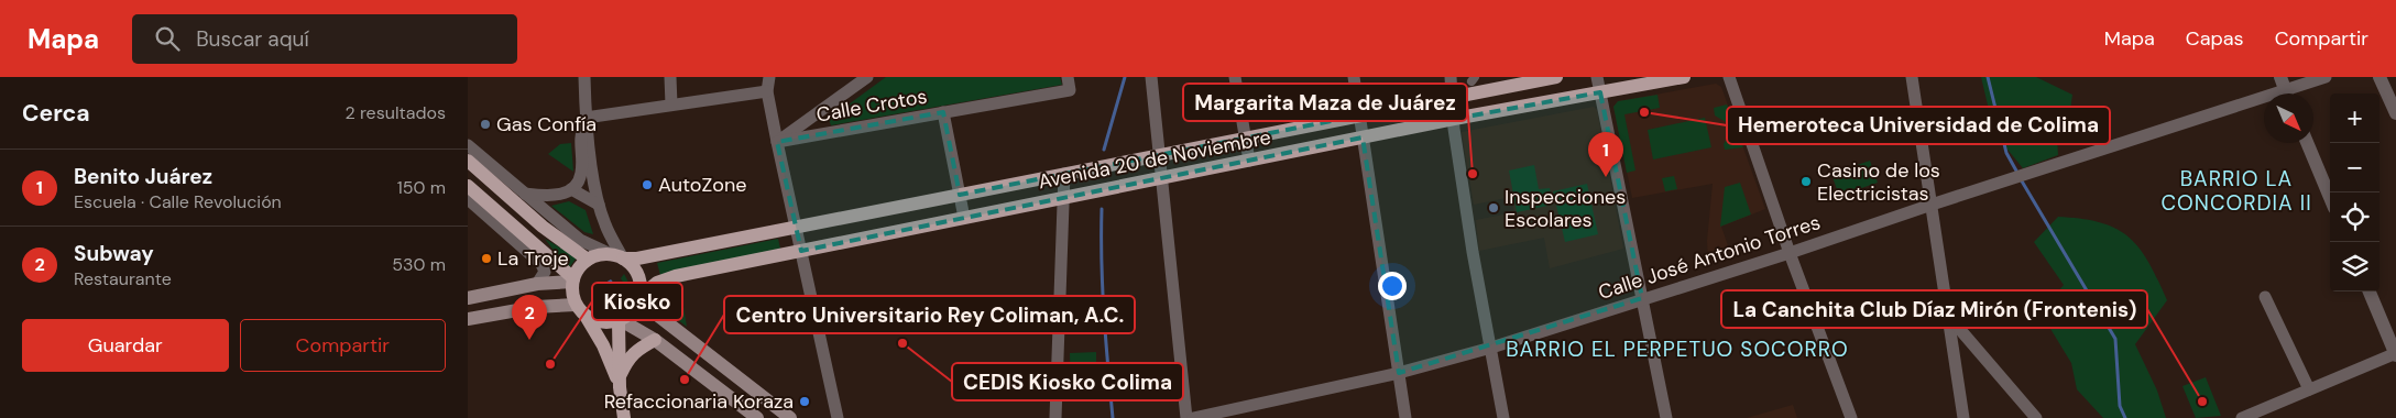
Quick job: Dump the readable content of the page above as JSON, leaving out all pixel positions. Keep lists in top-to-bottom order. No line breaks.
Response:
{"streets":{"main road":["Avenida 20 de Noviembre"],"street":["Calle Crotos","Calle José Antonio Torres"]},"districts":["BARRIO LA CONCORDIA II","BARRIO EL PERPETUO SOCORRO"],"places":["Hemeroteca Universidad de Colima","Gas Confía","Margarita Maza de Juárez","Casino de los Electricistas","AutoZone","Inspecciones Escolares","La Troje","CEDIS Kiosko Colima","Kiosko","Centro Universitario Rey Coliman, A.C.","Refaccionaria Koraza","La Canchita Club Díaz Mirón (Frontenis)"],"north":"bottom right","page":{"header":"Mapa","search":"Buscar aquí","nav":["Mapa","Capas","Compartir"],"heading":["Cerca","2 resultados"],"map_buttons":["+","−"],"pins":["1","2"],"list":[{"mark":"1","name":"Benito Juárez","note":"Escuela · Calle Revolución","value":"150 m"},{"mark":"2","name":"Subway","note":"Restaurante","value":"530 m"}],"buttons":["Guardar","Compartir"]}}
